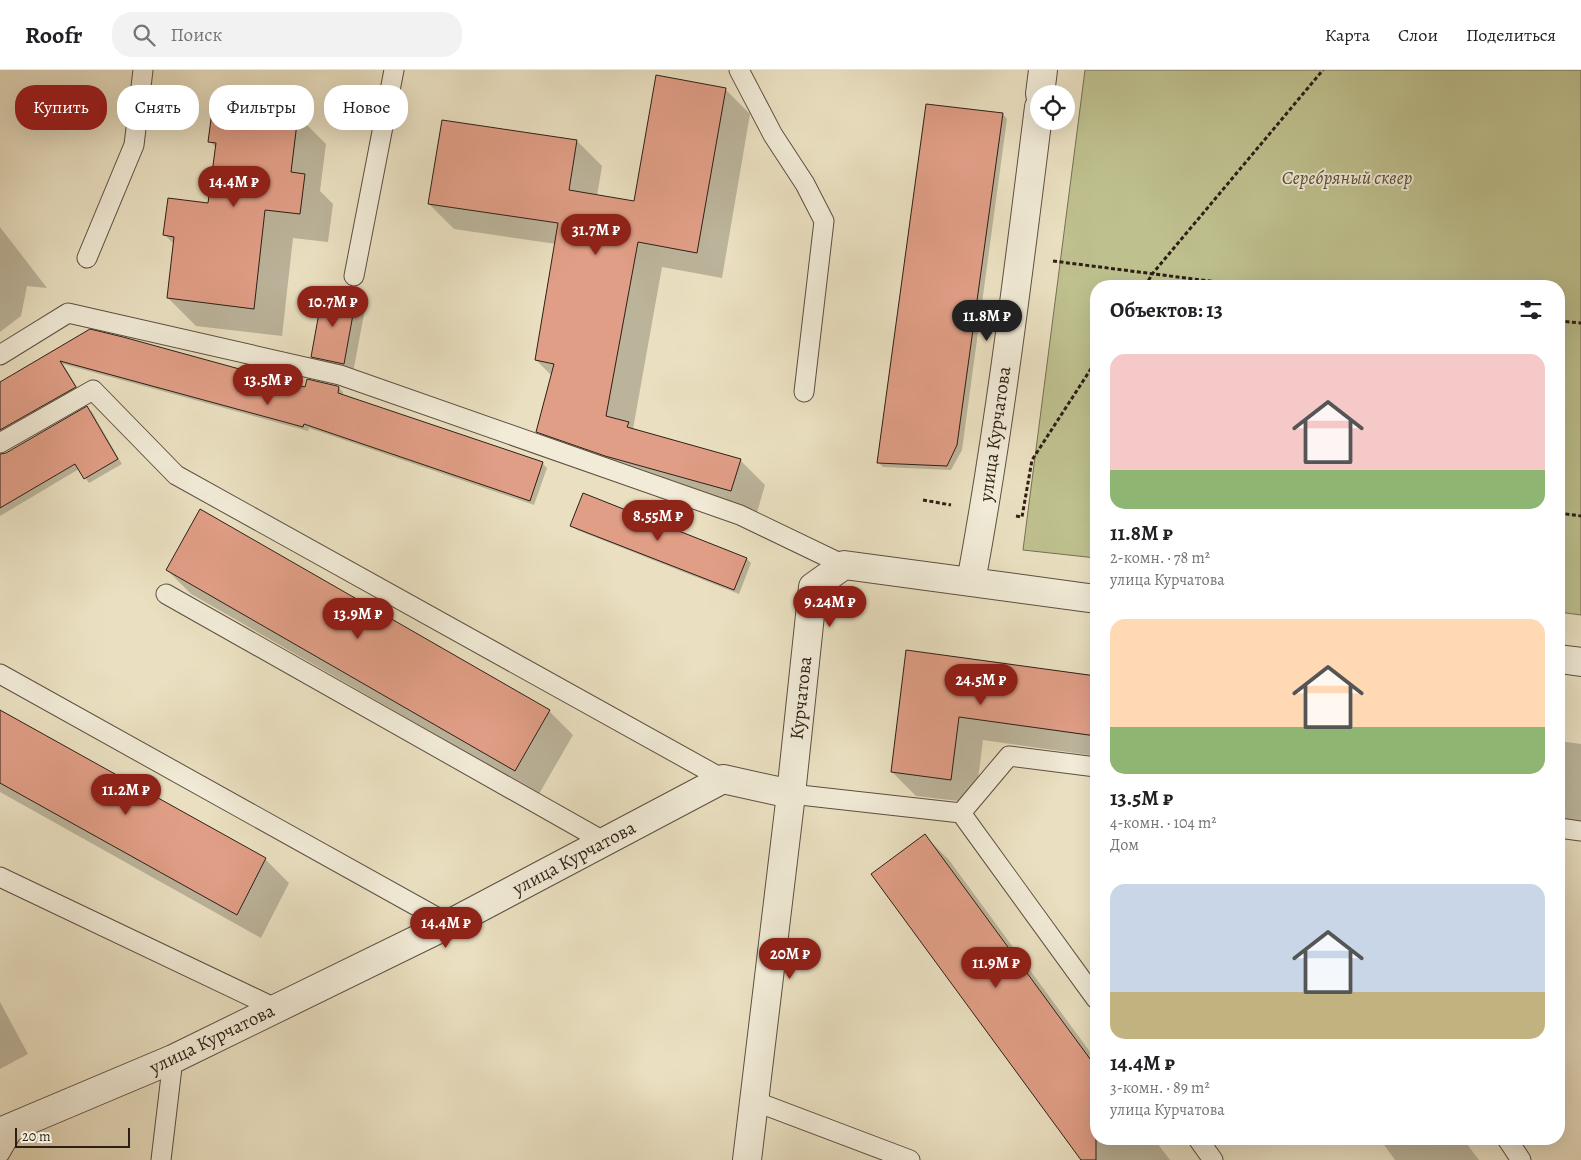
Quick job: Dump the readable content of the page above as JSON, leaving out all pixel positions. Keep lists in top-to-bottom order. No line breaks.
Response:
{"streets":{"street":["улица Курчатова","Курчатова"]},"parks":["Серебряный сквер"],"scale_bar":"20 m","page":{"header":"Roofr","search":"Поиск","nav":["Карта","Слои","Поделиться"],"chip":["Купить","Снять","Фильтры","Новое"],"price":["14.4M ₽","31.7M ₽","10.7M ₽","11.8M ₽","13.5M ₽","8.55M ₽","9.24M ₽","13.9M ₽","24.5M ₽","11.2M ₽","14.4M ₽","20M ₽","11.9M ₽"],"heading":"Объектов: 13","list":[{"name":"11.8M ₽","note":"2-комн. · 78 m² · улица Курчатова"},{"name":"13.5M ₽","note":"4-комн. · 104 m² · Дом"},{"name":"14.4M ₽","note":"3-комн. · 89 m² · улица Курчатова"}],"scale":"20 m"}}
